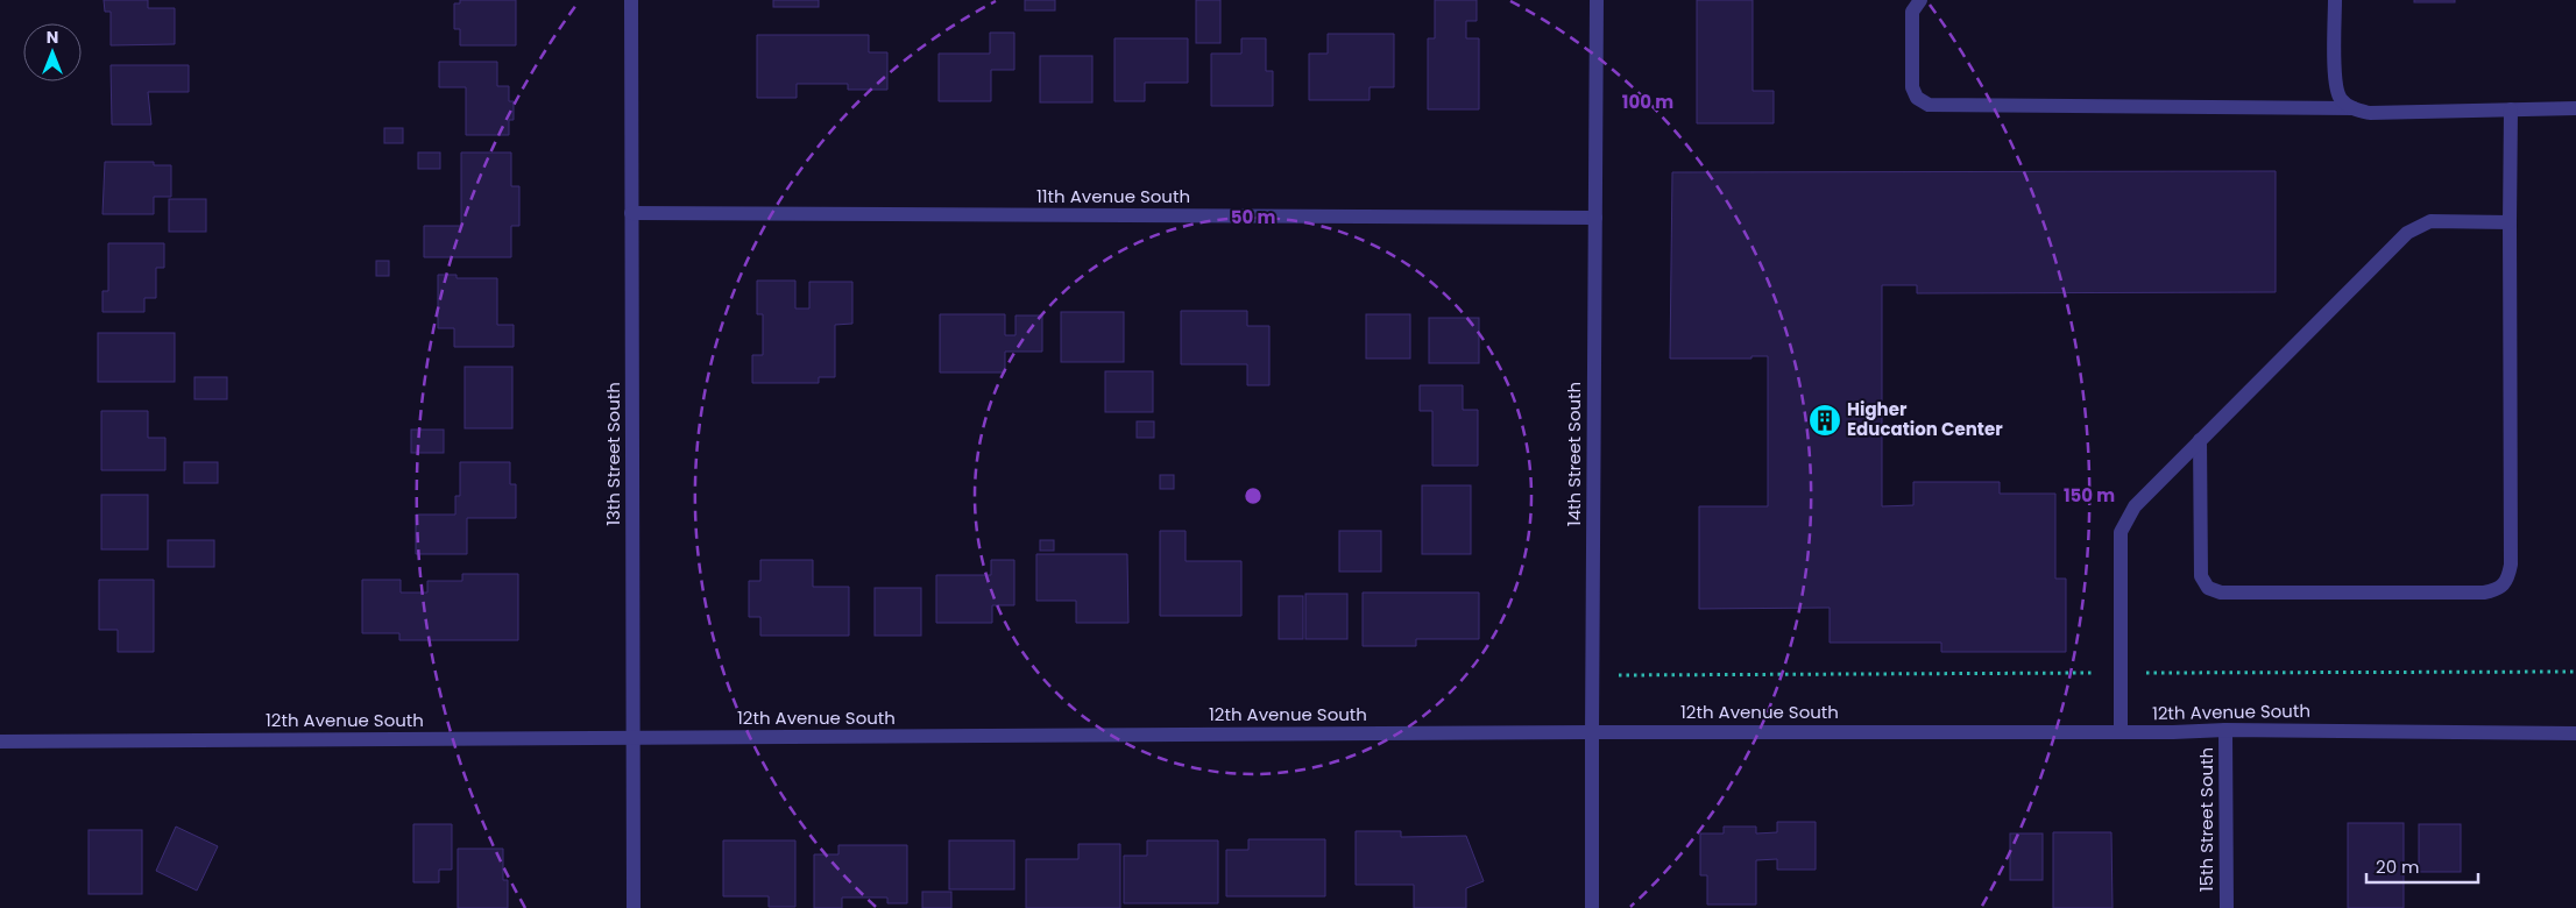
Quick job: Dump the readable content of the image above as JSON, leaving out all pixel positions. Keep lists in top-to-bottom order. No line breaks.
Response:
{"streets":{"street":["11th Avenue South","13th Street South","14th Street South","12th Avenue South","15th Street South"]},"crossings":[["11th Avenue South","13th Street South"],["11th Avenue South","14th Street South"],["13th Street South","12th Avenue South"],["14th Street South","12th Avenue South"],["12th Avenue South","15th Street South"]],"places":{"building":["Higher Education Center"]},"scale_bar":"20 m","north":"top","rings":["100 m","50 m","150 m"]}
